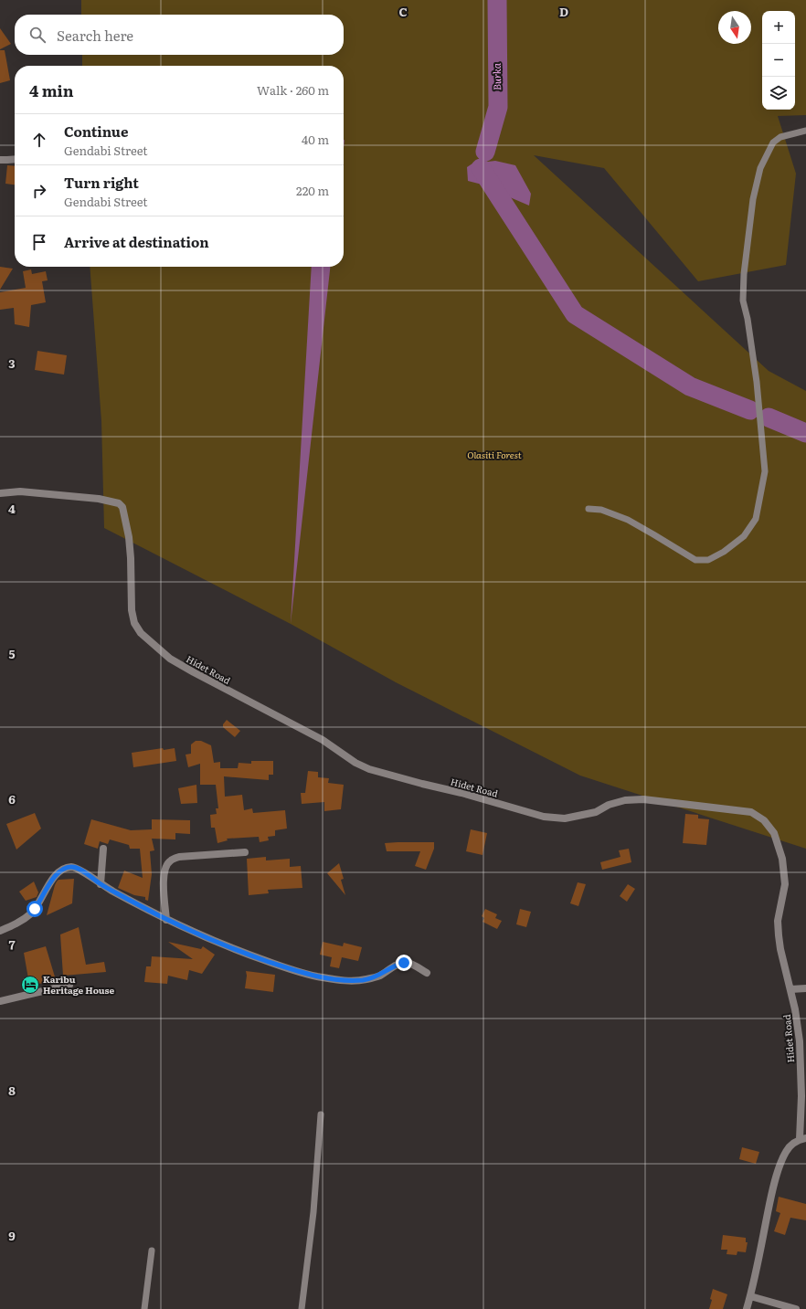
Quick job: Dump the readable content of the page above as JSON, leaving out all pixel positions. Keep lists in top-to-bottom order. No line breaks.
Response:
{"streets":{"street":["Hidet Road"]},"water":["Burka"],"parks":["Olasiti Forest"],"places":{"hotel":["Karibu Heritage House"]},"north":"bottom","page":{"map_buttons":["+","−"],"search":"Search here","heading":["4 min","Walk · 260 m"],"list":[["Continue","Gendabi Street","40 m"],["Turn right","Gendabi Street","220 m"],"Arrive at destination"]},"grid":{"columns":["C","D"],"rows":["3","4","5","6","7","8","9"]}}
